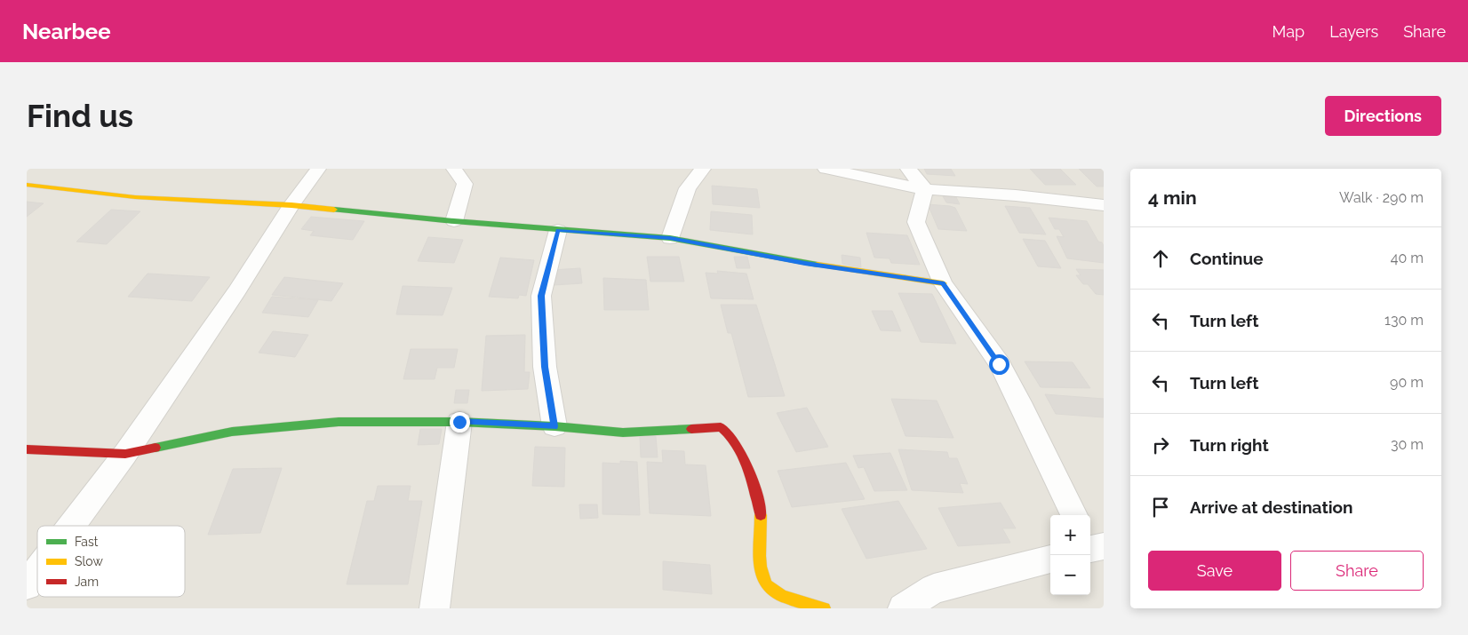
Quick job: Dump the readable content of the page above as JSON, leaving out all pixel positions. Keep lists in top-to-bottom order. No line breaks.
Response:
{"legend":["Fast","Slow","Jam"],"page":{"header":"Nearbee","nav":["Map","Layers","Share"],"buttons":["Directions",["Save","Share"]],"title":"Find us","heading":["4 min","Walk · 290 m"],"list":[["Continue","40 m"],["Turn left","130 m"],["Turn left","90 m"],["Turn right","30 m"],"Arrive at destination"],"map_buttons":["+","−"]}}
